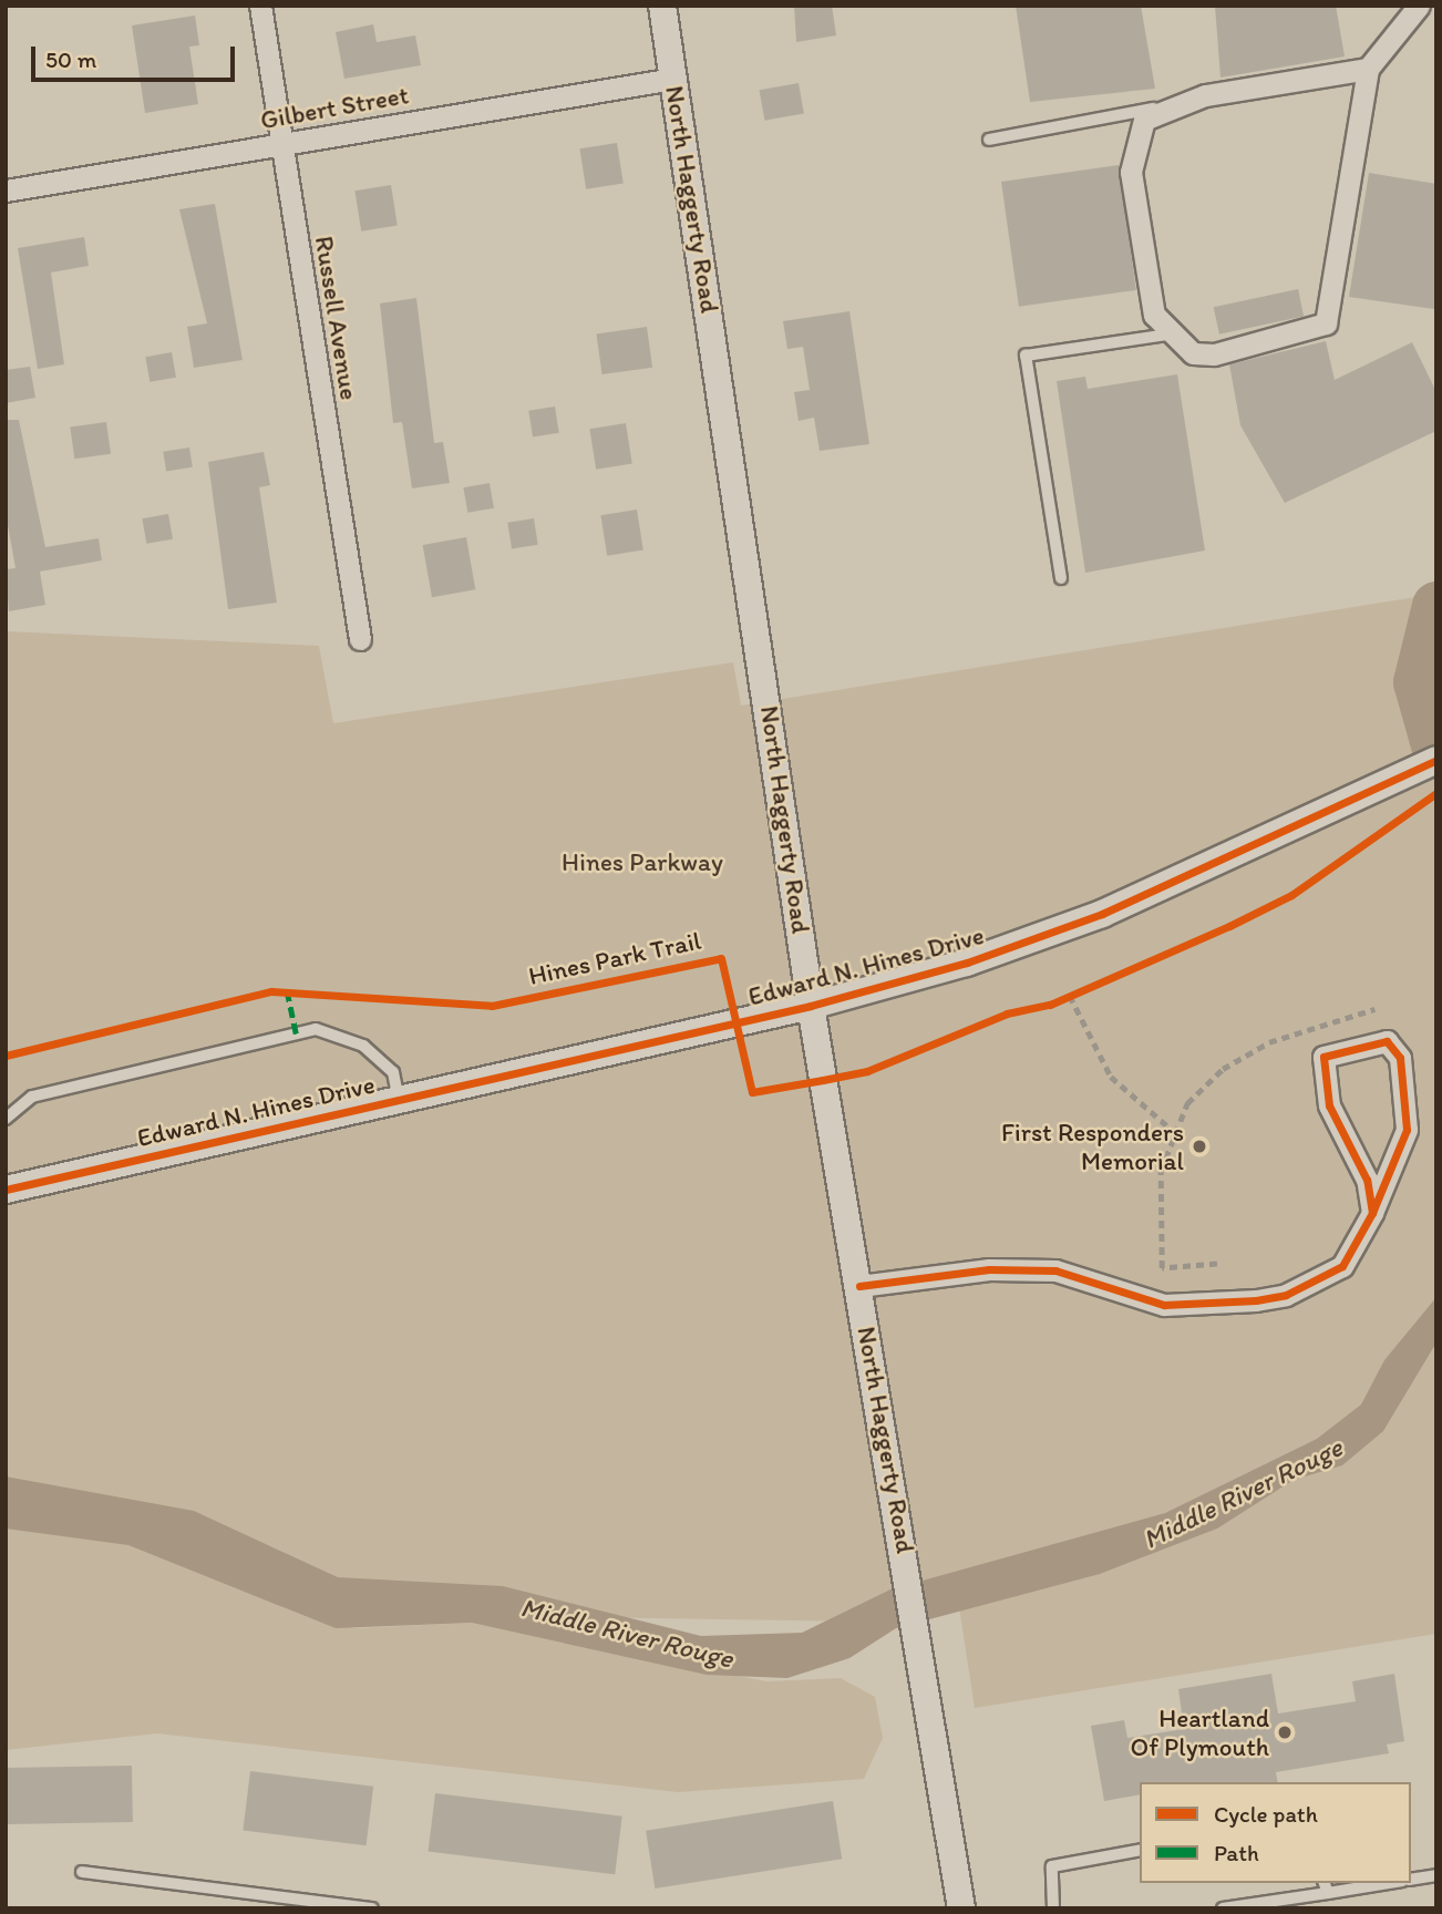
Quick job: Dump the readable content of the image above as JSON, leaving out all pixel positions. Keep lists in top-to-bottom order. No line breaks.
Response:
{"streets":{"street":["Gilbert Street","North Haggerty Road","Russell Avenue","Edward N. Hines Drive"],"cycle path":["Hines Park Trail"]},"crossings":[["Gilbert Street","North Haggerty Road"],["Gilbert Street","Russell Avenue"],["North Haggerty Road","Edward N. Hines Drive"]],"water":["Middle River Rouge"],"parks":["Hines Parkway"],"places":["First Responders Memorial","Heartland Of Plymouth"],"legend":["Cycle path","Path"],"scale_bar":"50 m"}
